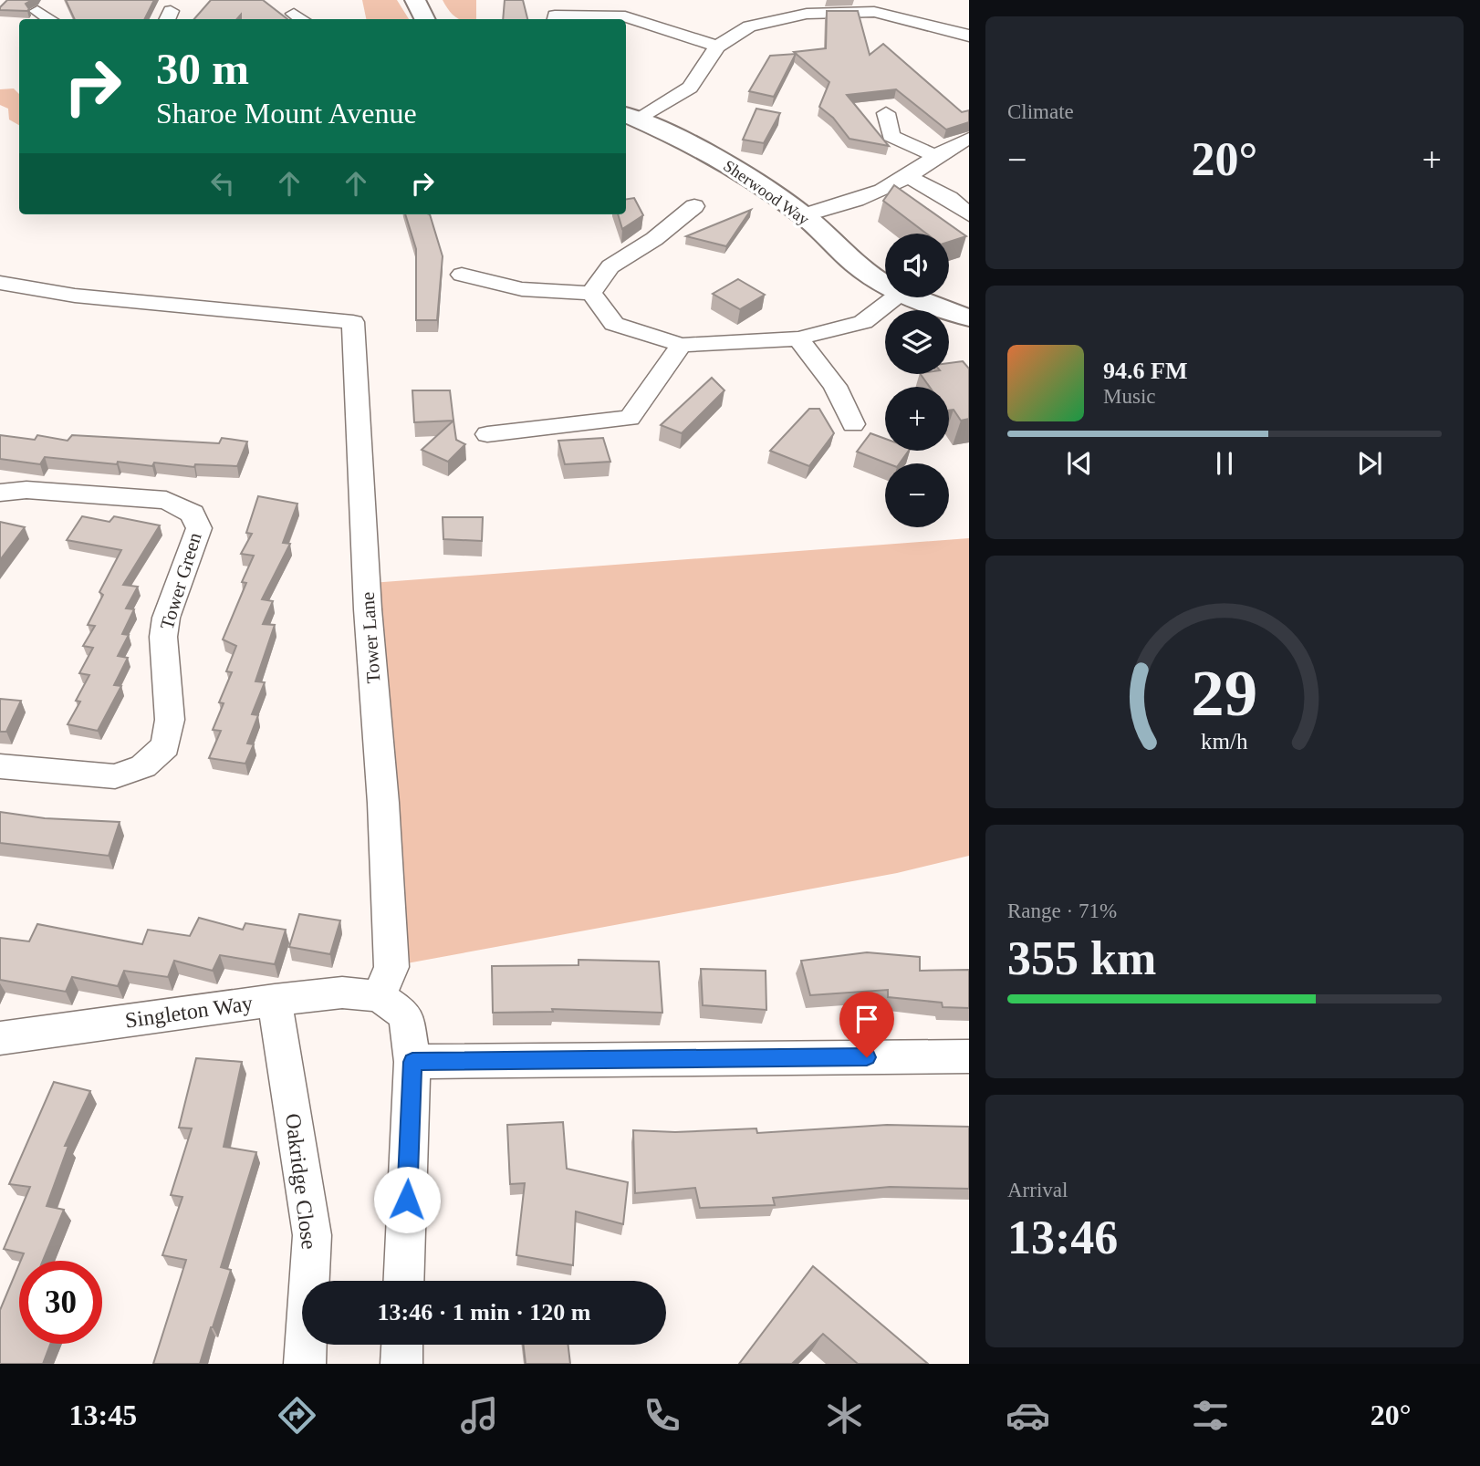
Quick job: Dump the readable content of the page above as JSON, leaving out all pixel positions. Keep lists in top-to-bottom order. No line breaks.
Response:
{"streets":{"street":["Sherwood Way","Tower Green","Tower Lane","Singleton Way","Oakridge Close"]},"crossings":[["Tower Lane","Singleton Way"],["Singleton Way","Oakridge Close"]],"page":{"tile":["Climate",["Range · 71%","355 km"],["Arrival","13:46"]],"turn":["30 m","Sharoe Mount Avenue"],"heat":["−","20°","+"],"map_buttons":["+","−"],"song":["94.6 FM","Music"],"limit":"30","trip":"13:46 · 1 min · 120 m","tabs":["13:45","20°"],"gauge":["29","km/h"]}}
